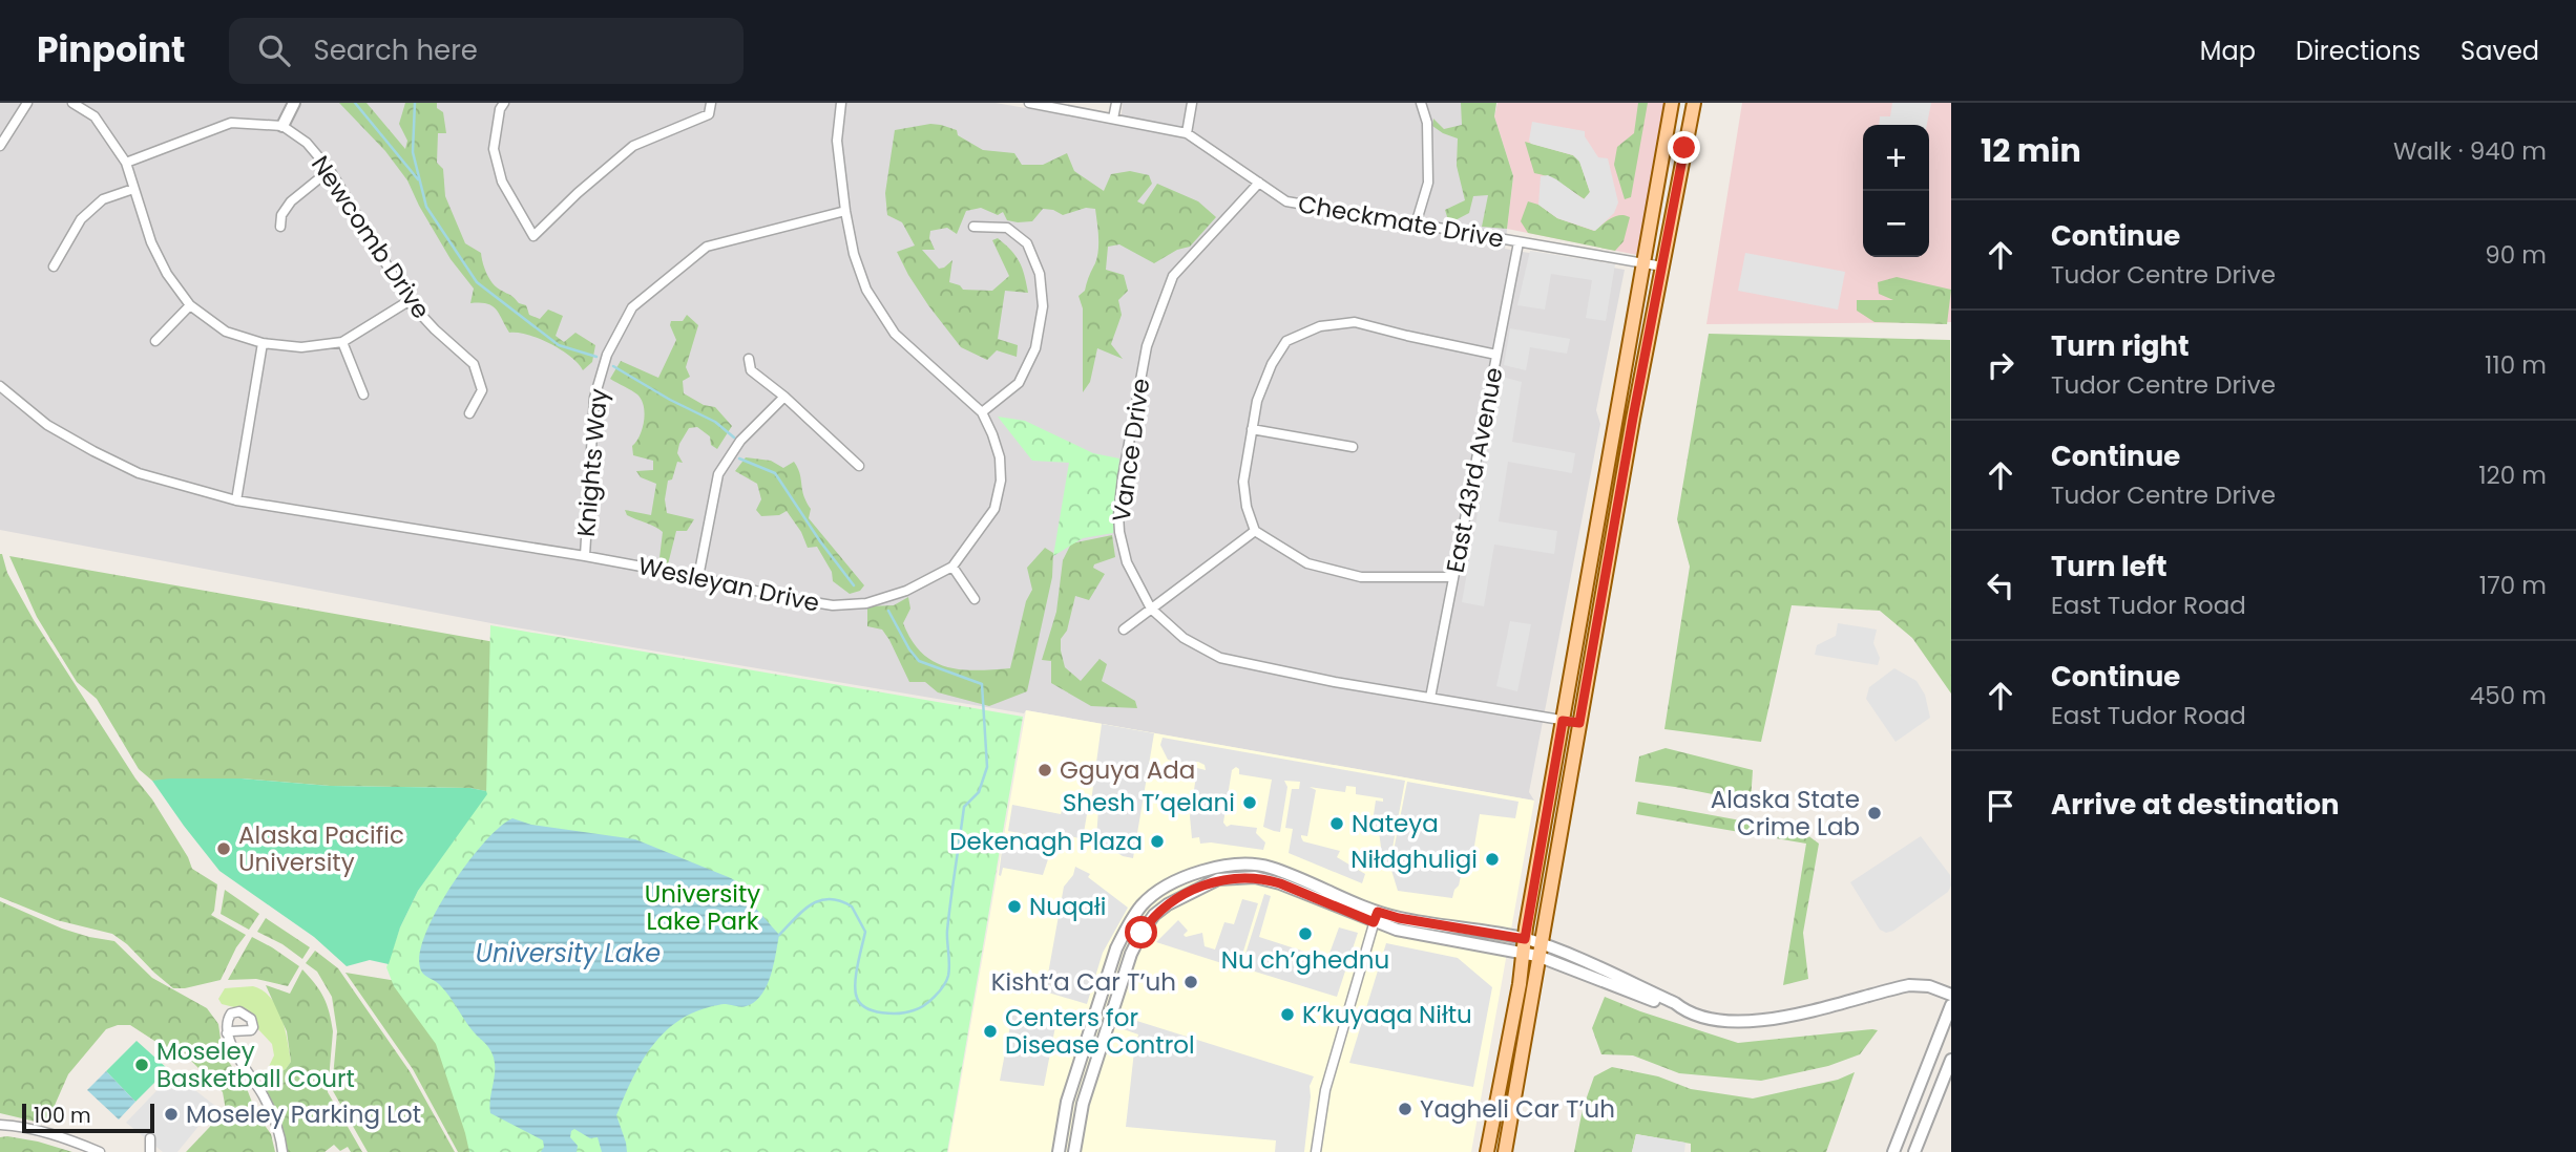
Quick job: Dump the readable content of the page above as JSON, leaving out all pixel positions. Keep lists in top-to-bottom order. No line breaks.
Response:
{"streets":{"street":["Checkmate Drive","Newcomb Drive","Vance Drive","Knights Way","East 43rd Avenue","Wesleyan Drive"]},"crossings":[["Checkmate Drive","Vance Drive"],["Checkmate Drive","East 43rd Avenue"],["Vance Drive","East 43rd Avenue"],["Knights Way","Wesleyan Drive"]],"water":["University Lake"],"parks":["University Lake Park"],"places":["Gguya Ada","Shesh T’qelani","Alaska State Crime Lab","Nateya","Dekenagh Plaza","Alaska Pacific University","Niłdghuligi","Nuqałi","Nu ch’ghednu","Kisht‘a Car T’uh","K’kuyaqa Niłtu","Centers for Disease Control","Moseley Basketball Court","Yagheli Car T’uh","Moseley Parking Lot"],"scale_bar":"100 m","page":{"header":"Pinpoint","search":"Search here","nav":["Map","Directions","Saved"],"heading":["12 min","Walk · 940 m"],"map_buttons":["+","−"],"list":[["Continue","Tudor Centre Drive","90 m"],["Turn right","Tudor Centre Drive","110 m"],["Continue","Tudor Centre Drive","120 m"],["Turn left","East Tudor Road","170 m"],["Continue","East Tudor Road","450 m"],"Arrive at destination"],"scale":"100 m"}}
